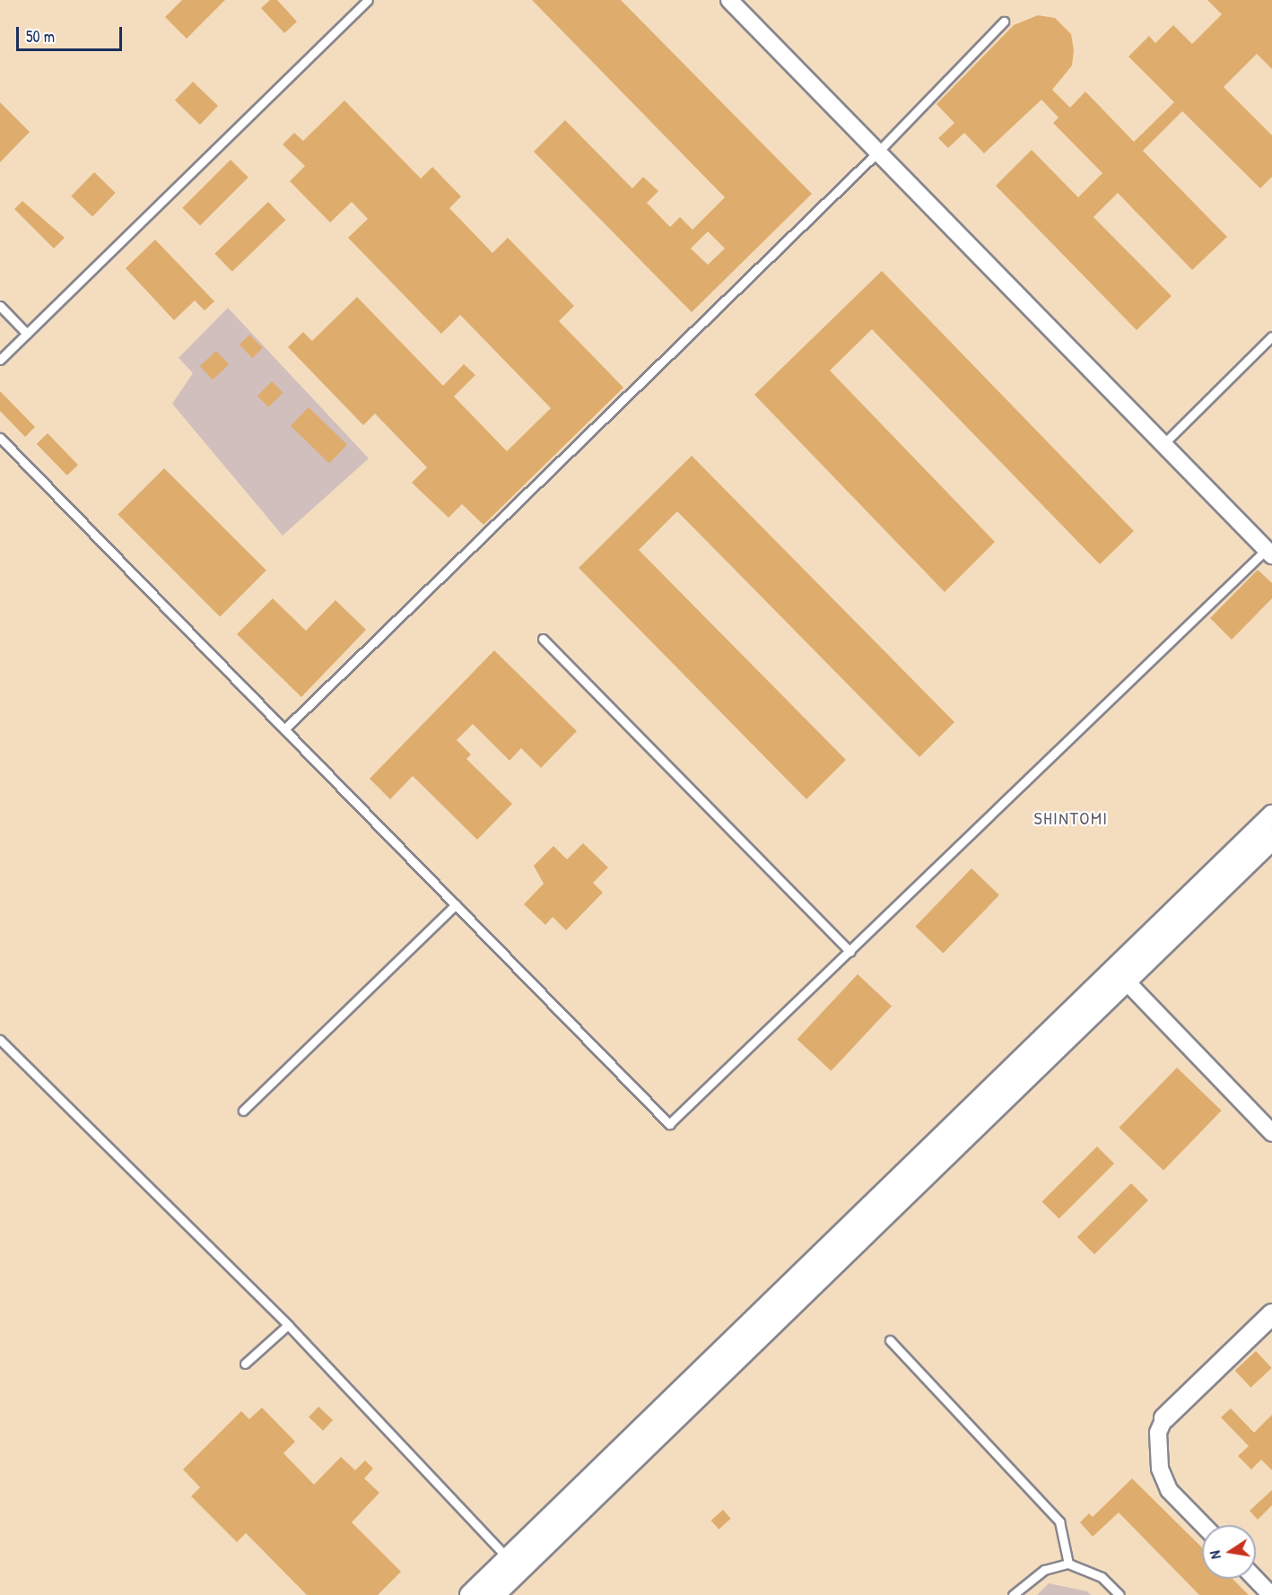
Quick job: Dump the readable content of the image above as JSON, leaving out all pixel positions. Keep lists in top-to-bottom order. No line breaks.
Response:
{"districts":["SHINTOMI"],"scale_bar":"50 m","north":"left"}
